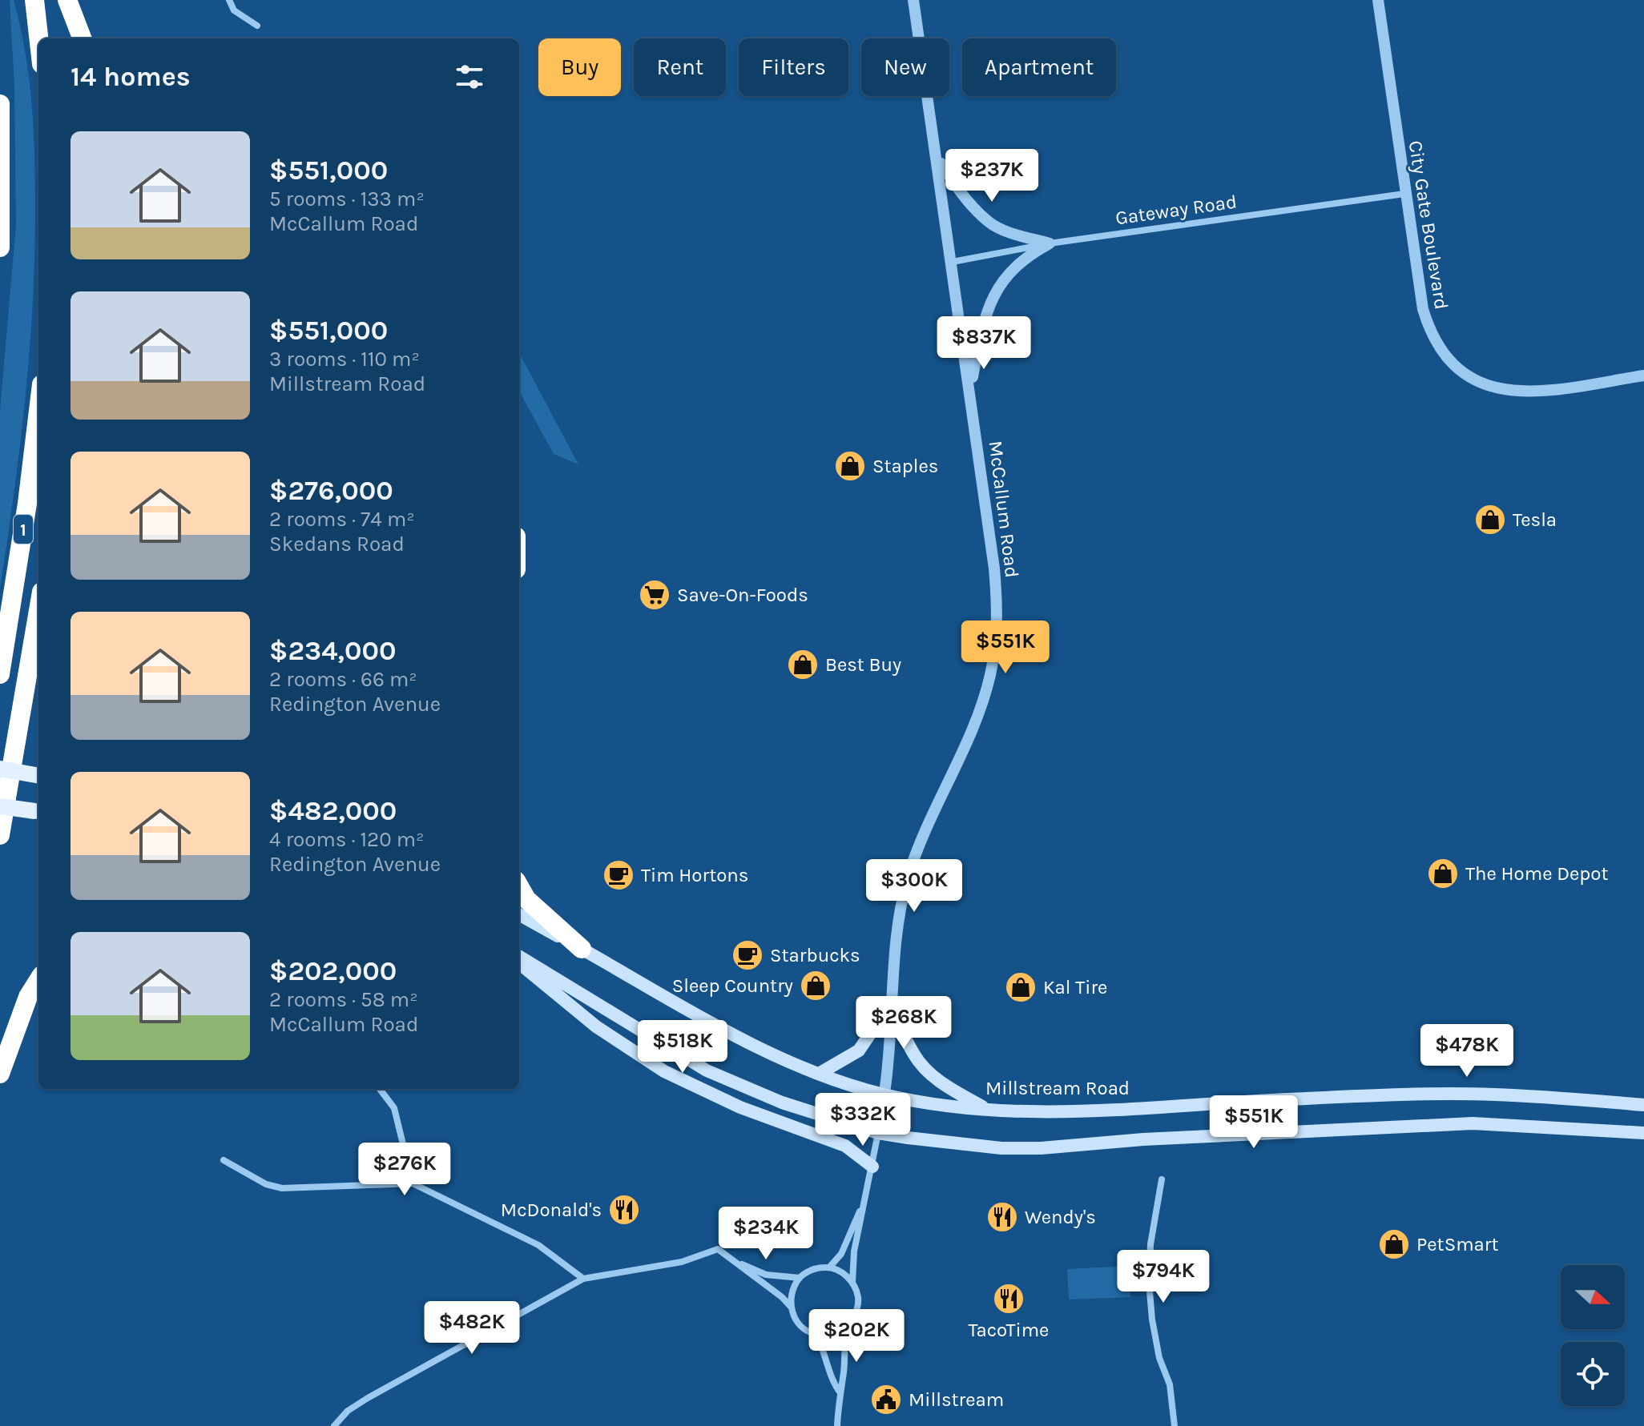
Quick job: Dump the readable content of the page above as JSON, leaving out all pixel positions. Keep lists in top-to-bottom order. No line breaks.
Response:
{"streets":{"highway":["1"],"main road":["Millstream Road"],"street":["Gateway Road","City Gate Boulevard","McCallum Road"]},"crossings":[["Gateway Road","City Gate Boulevard"],["Gateway Road","McCallum Road"],["McCallum Road","Millstream Road"]],"places":{"shop":["Staples","Tesla","Best Buy","The Home Depot","Sleep Country","Kal Tire","PetSmart"],"supermarket":["Save-On-Foods"],"cafe":["Tim Hortons","Starbucks"],"restaurant":["McDonald's","Wendy's","TacoTime"],"public building":["Millstream"]},"north":"right","page":{"chip":["Buy","Rent","Filters","New","Apartment"],"heading":"14 homes","list":[{"name":"$551,000","note":"5 rooms · 133 m² · McCallum Road"},{"name":"$551,000","note":"3 rooms · 110 m² · Millstream Road"},{"name":"$276,000","note":"2 rooms · 74 m² · Skedans Road"},{"name":"$234,000","note":"2 rooms · 66 m² · Redington Avenue"},{"name":"$482,000","note":"4 rooms · 120 m² · Redington Avenue"},{"name":"$202,000","note":"2 rooms · 58 m² · McCallum Road"}],"price":["$237K","$837K","$551K","$300K","$268K","$518K","$478K","$332K","$551K","$276K","$234K","$794K","$482K","$202K"]}}
